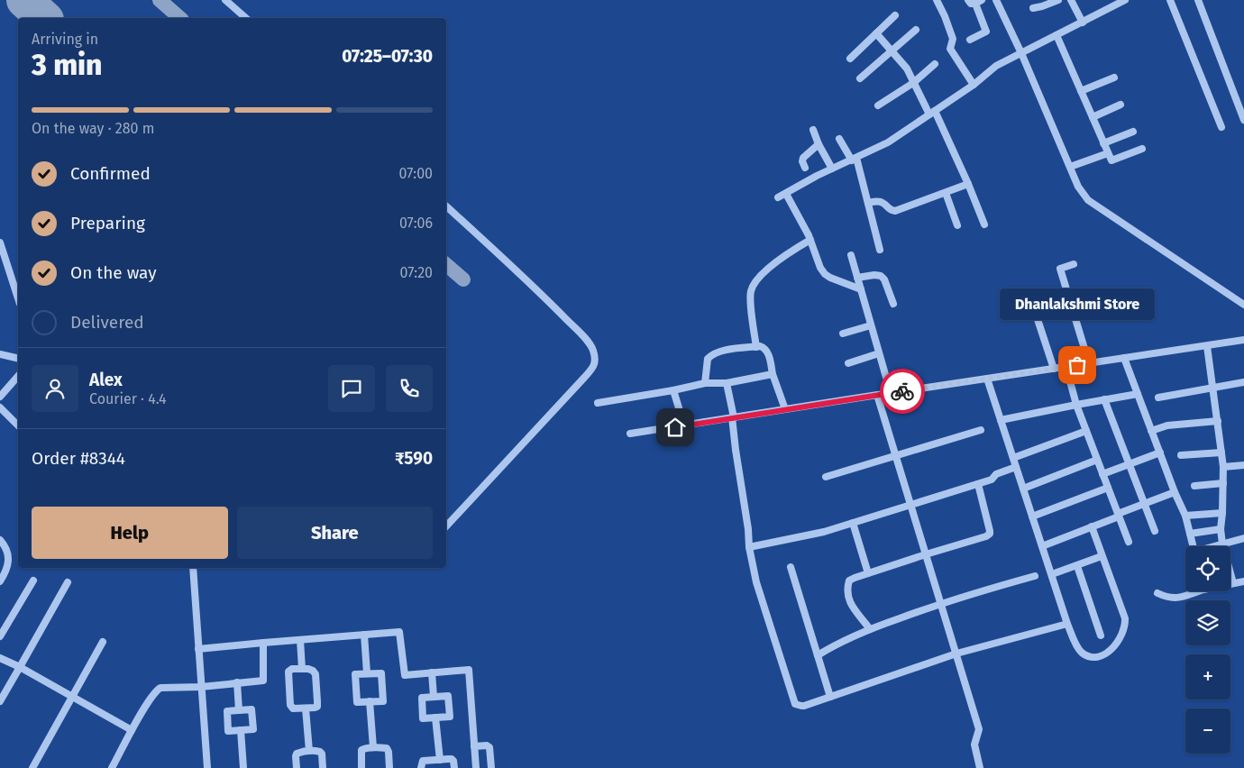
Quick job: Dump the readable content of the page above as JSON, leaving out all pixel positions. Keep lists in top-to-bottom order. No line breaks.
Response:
{"places":["Dhanlakshmi Store"],"page":{"heading":["3 min","Arriving in","07:25–07:30"],"panel":["Alex","Courier · 4.4","Order #8344","₹590"],"bar":"On the way · 280 m","list":[["Confirmed","07:00"],["Preparing","07:06"],["On the way","07:20"],"Delivered"],"bubble":"Dhanlakshmi Store","buttons":["Help","Share"],"map_buttons":["+","−"]}}
